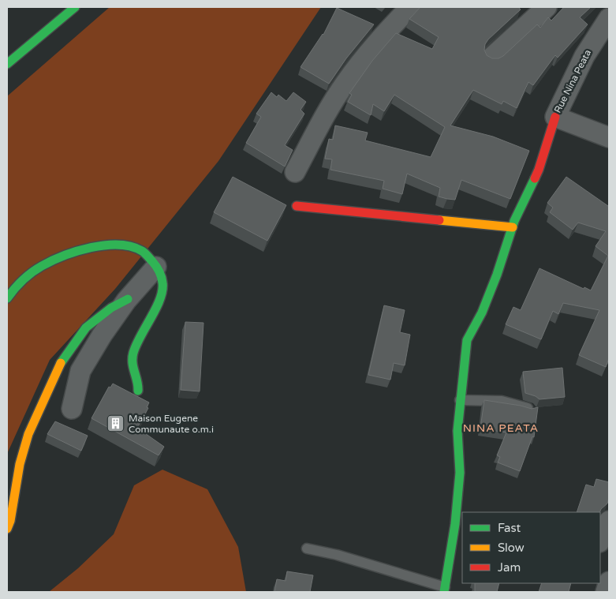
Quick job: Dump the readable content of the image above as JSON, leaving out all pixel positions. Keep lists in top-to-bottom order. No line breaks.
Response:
{"streets":{"street":["Rue Nina Peata"]},"districts":["NINA PEATA"],"places":{"building":["Maison Eugene Communaute o.m.i"]},"legend":["Fast","Slow","Jam"]}
